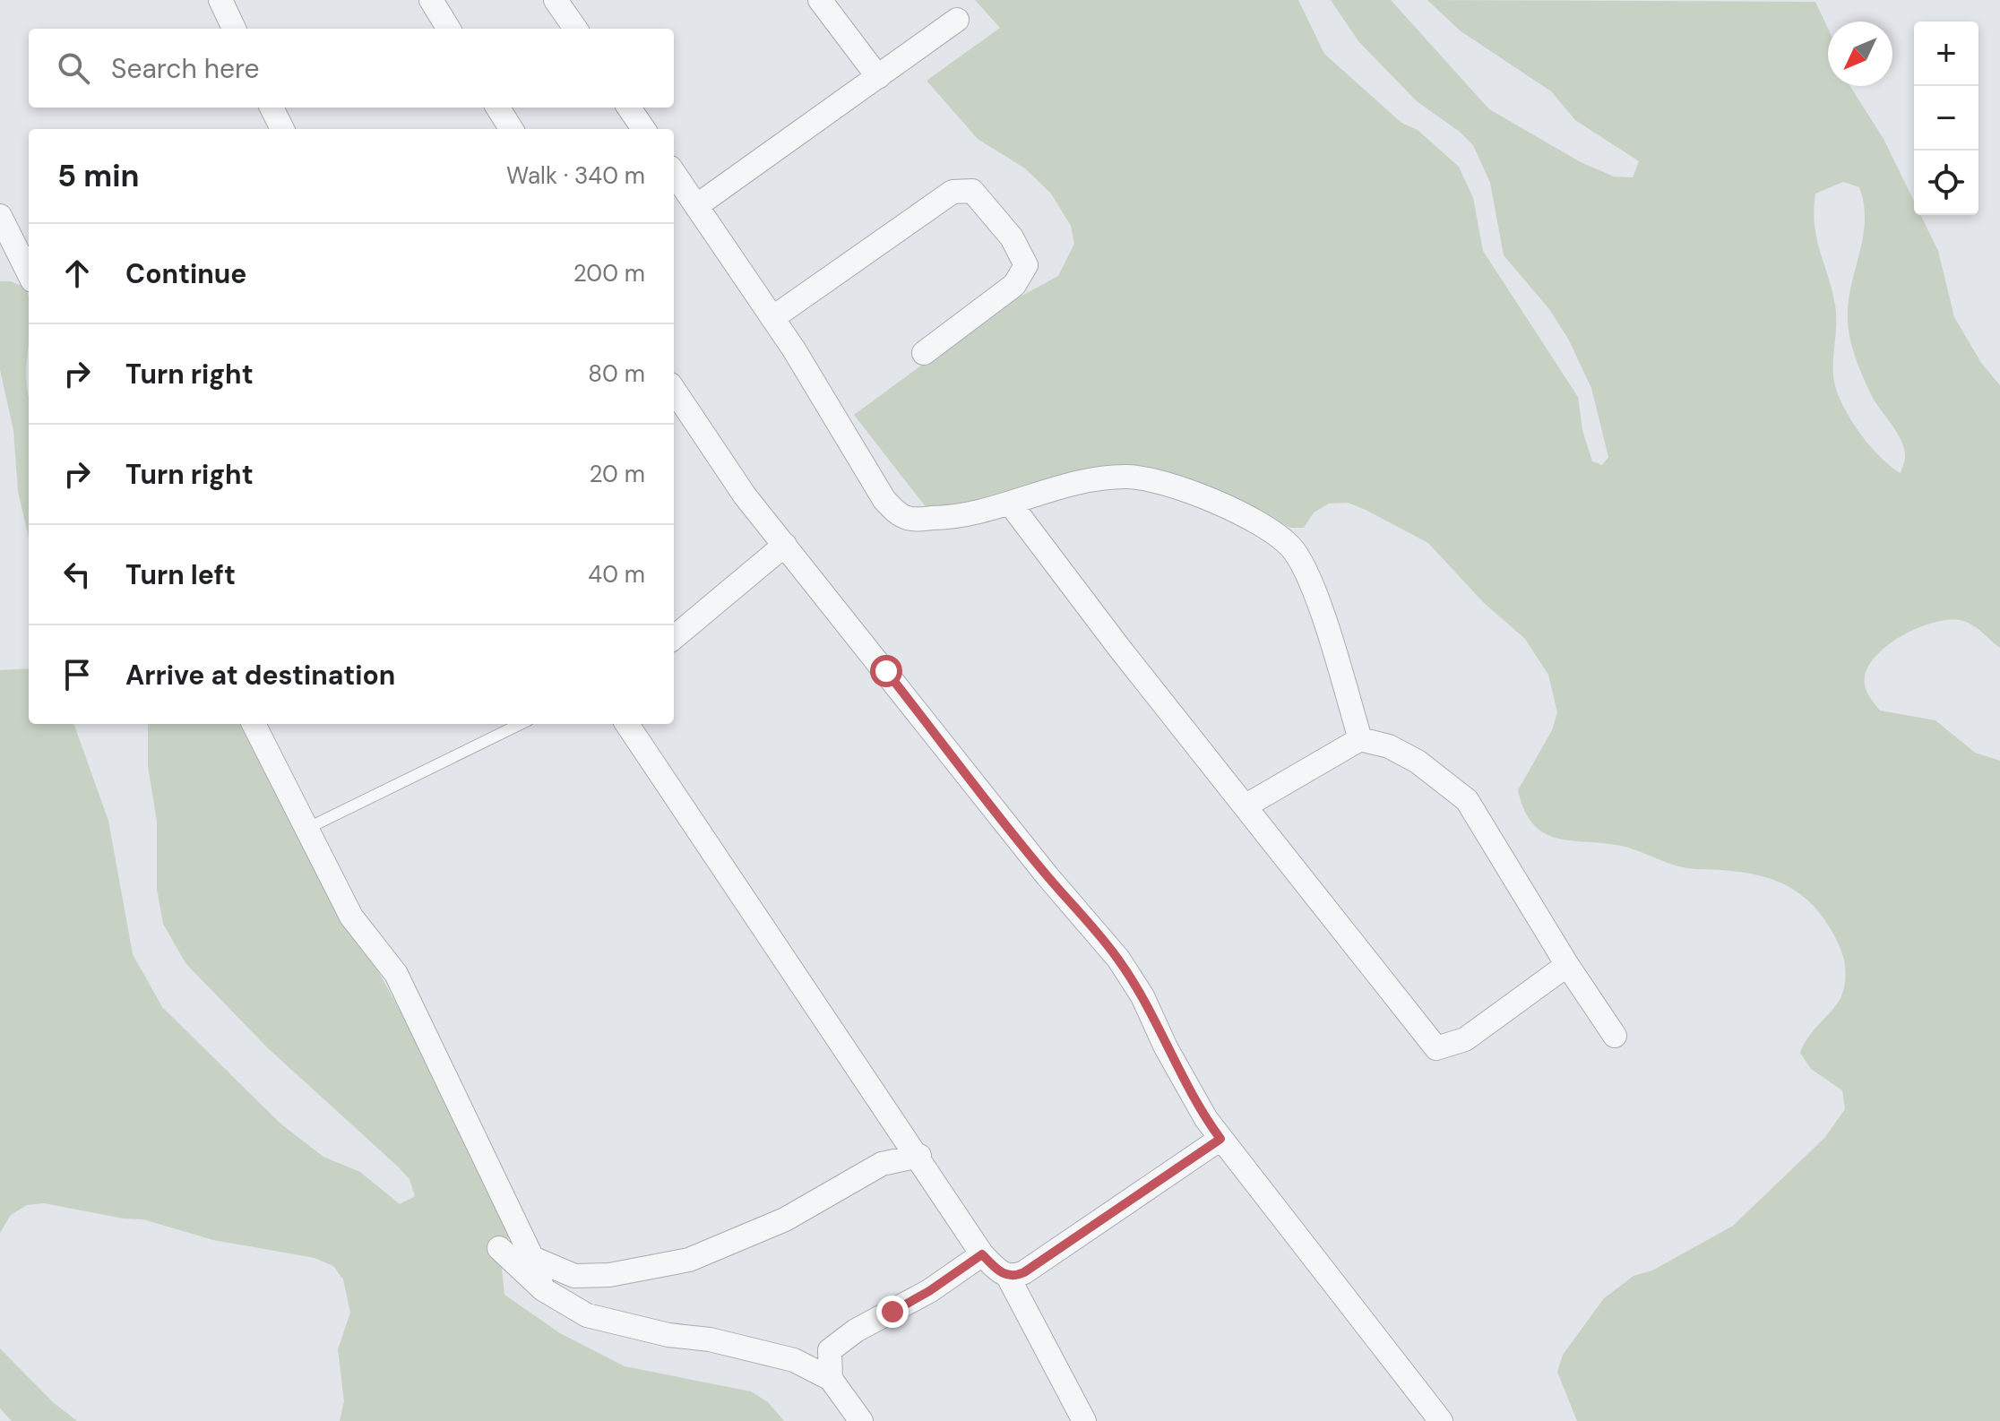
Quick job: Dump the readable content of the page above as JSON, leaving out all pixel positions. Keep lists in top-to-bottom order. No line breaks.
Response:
{"north":"bottom left","page":{"map_buttons":["+","−"],"search":"Search here","heading":["5 min","Walk · 340 m"],"list":[["Continue","200 m"],["Turn right","80 m"],["Turn right","20 m"],["Turn left","40 m"],"Arrive at destination"]}}
